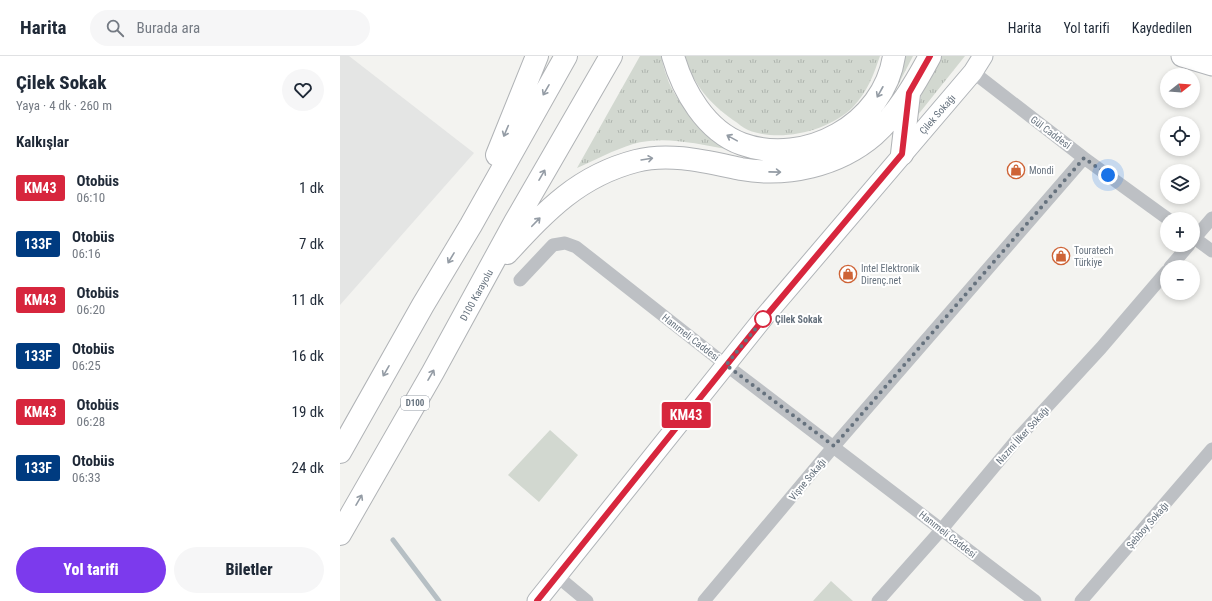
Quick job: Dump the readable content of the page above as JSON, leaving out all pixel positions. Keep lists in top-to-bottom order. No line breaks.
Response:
{"streets":{"highway":["D100 Karayolu","D100"],"main road":["Çilek Sokağı"],"street":["Gül Caddesi","Hanımeli Caddesi","Nazmi İlker Sokağı","Vişne Sokağı","Şebboy Sokağı"]},"crossings":[["Çilek Sokağı","Gül Caddesi"],["Çilek Sokağı","Hanımeli Caddesi"],["Gül Caddesi","Vişne Sokağı"],["Hanımeli Caddesi","Nazmi İlker Sokağı"],["Hanımeli Caddesi","Vişne Sokağı"]],"places":{"shop":["Mondi","Touratech Türkiye","Intel Elektronik Direnç.net"],"other":["Çilek Sokak"]},"lines":["bus line KM43"],"north":"right","page":{"header":"Harita","search":"Burada ara","nav":["Harita","Yol tarifi","Kaydedilen"],"heading":[["Çilek Sokak","Yaya · 4 dk · 260 m"],"Kalkışlar"],"on_map":"KM43","map_buttons":["+","−"],"list":[{"mark":"KM43","name":"Otobüs","note":"06:10","value":"1 dk"},{"mark":"133F","name":"Otobüs","note":"06:16","value":"7 dk"},{"mark":"KM43","name":"Otobüs","note":"06:20","value":"11 dk"},{"mark":"133F","name":"Otobüs","note":"06:25","value":"16 dk"},{"mark":"KM43","name":"Otobüs","note":"06:28","value":"19 dk"},{"mark":"133F","name":"Otobüs","note":"06:33","value":"24 dk"}],"buttons":["Yol tarifi","Biletler"]}}
